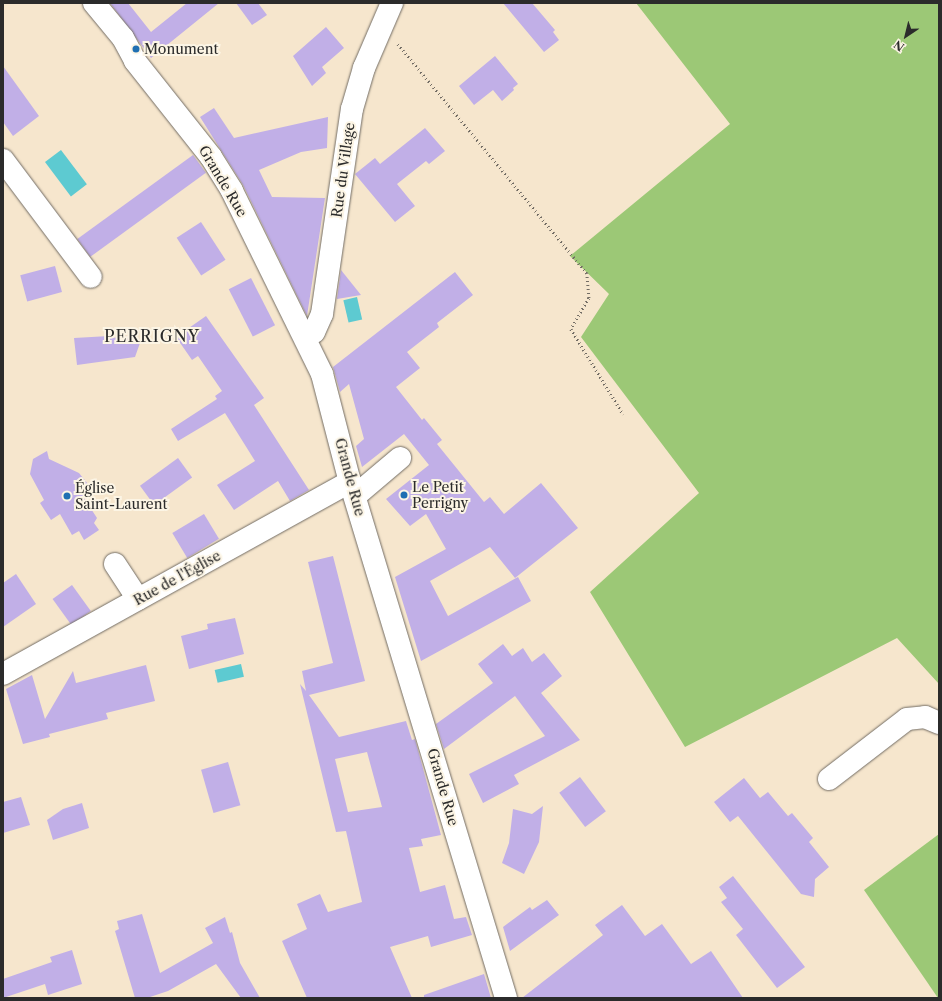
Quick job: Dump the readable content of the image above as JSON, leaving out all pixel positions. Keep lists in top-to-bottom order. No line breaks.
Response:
{"streets":{"street":["Rue du Village","Grande Rue","Rue de l'Église"]},"crossings":[["Rue du Village","Grande Rue"],["Grande Rue","Rue de l'Église"]],"districts":["PERRIGNY"],"places":["Monument","Le Petit Perrigny","Église Saint-Laurent"],"north":"bottom left"}
